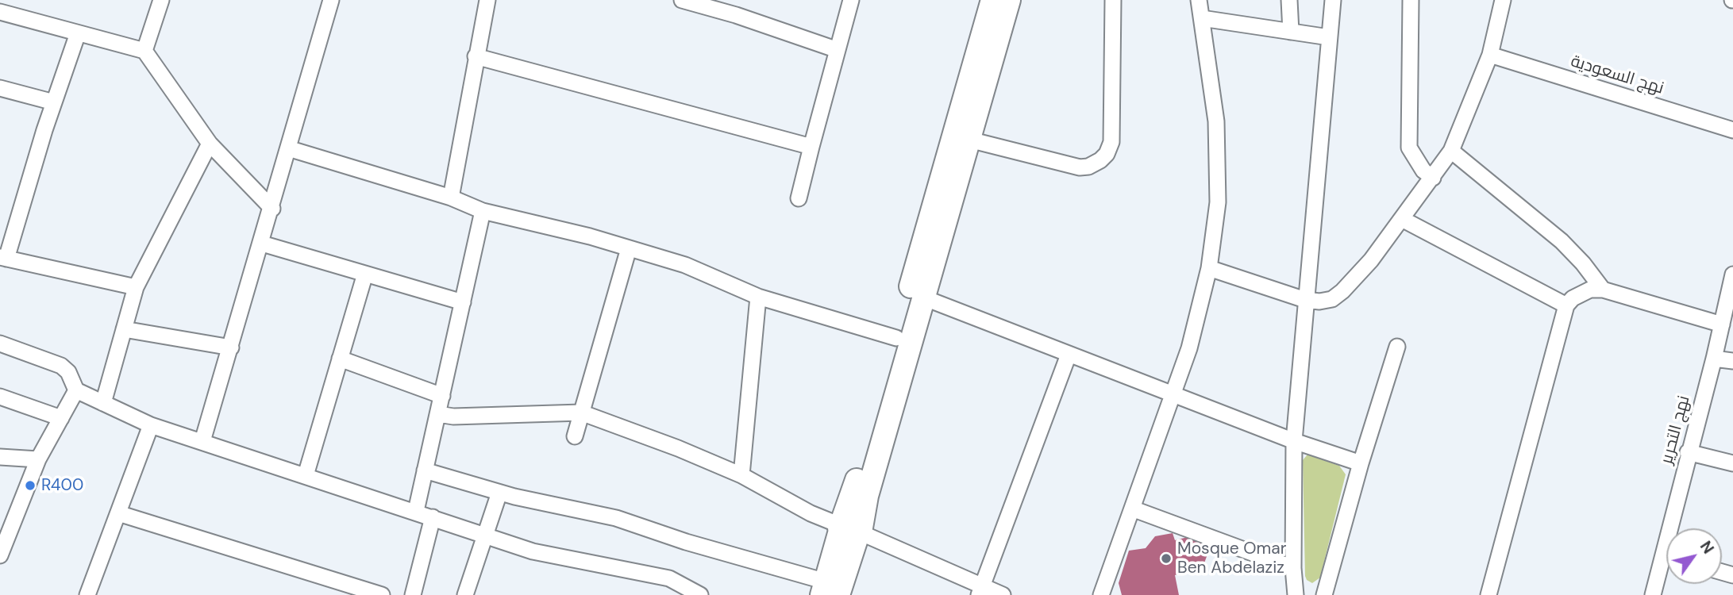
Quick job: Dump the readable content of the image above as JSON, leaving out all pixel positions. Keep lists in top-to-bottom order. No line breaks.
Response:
{"streets":{"street":["نهج السعودية","نهج التحرير"]},"places":["R400","Mosque Omar Ben Abdelaziz"],"north":"top right"}
